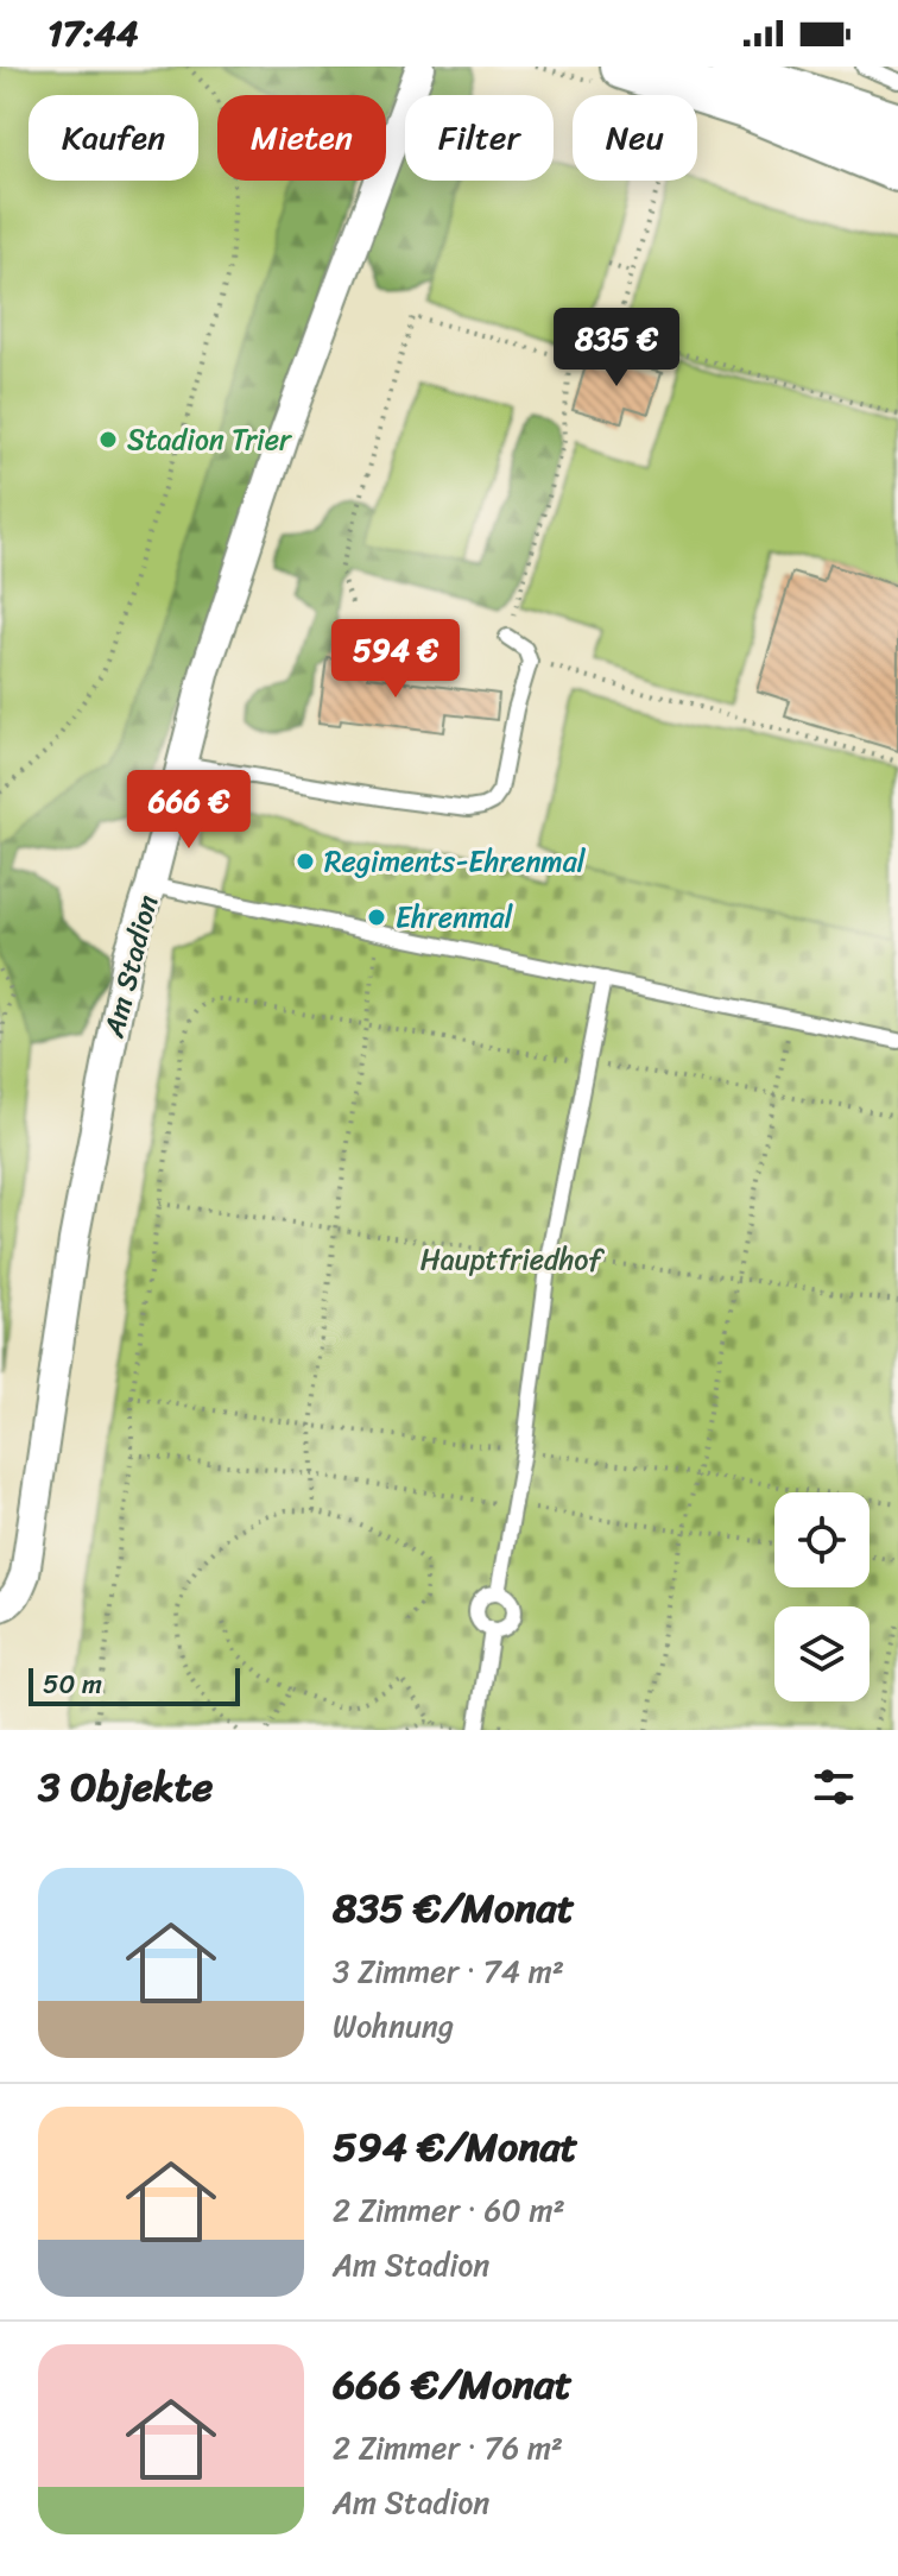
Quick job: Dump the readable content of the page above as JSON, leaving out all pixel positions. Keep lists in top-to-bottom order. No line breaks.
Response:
{"streets":{"street":["Am Stadion"]},"parks":["Hauptfriedhof"],"places":["Stadion Trier","Regiments-Ehrenmal","Ehrenmal"],"scale_bar":"50 m","page":{"status":"17:44","chip":["Kaufen","Mieten","Filter","Neu"],"price":["835 €","594 €","666 €"],"scale":"50 m","heading":"3 Objekte","list":[{"name":"835 €/Monat","note":"3 Zimmer · 74 m² · Wohnung"},{"name":"594 €/Monat","note":"2 Zimmer · 60 m² · Am Stadion"},{"name":"666 €/Monat","note":"2 Zimmer · 76 m² · Am Stadion"}]}}
